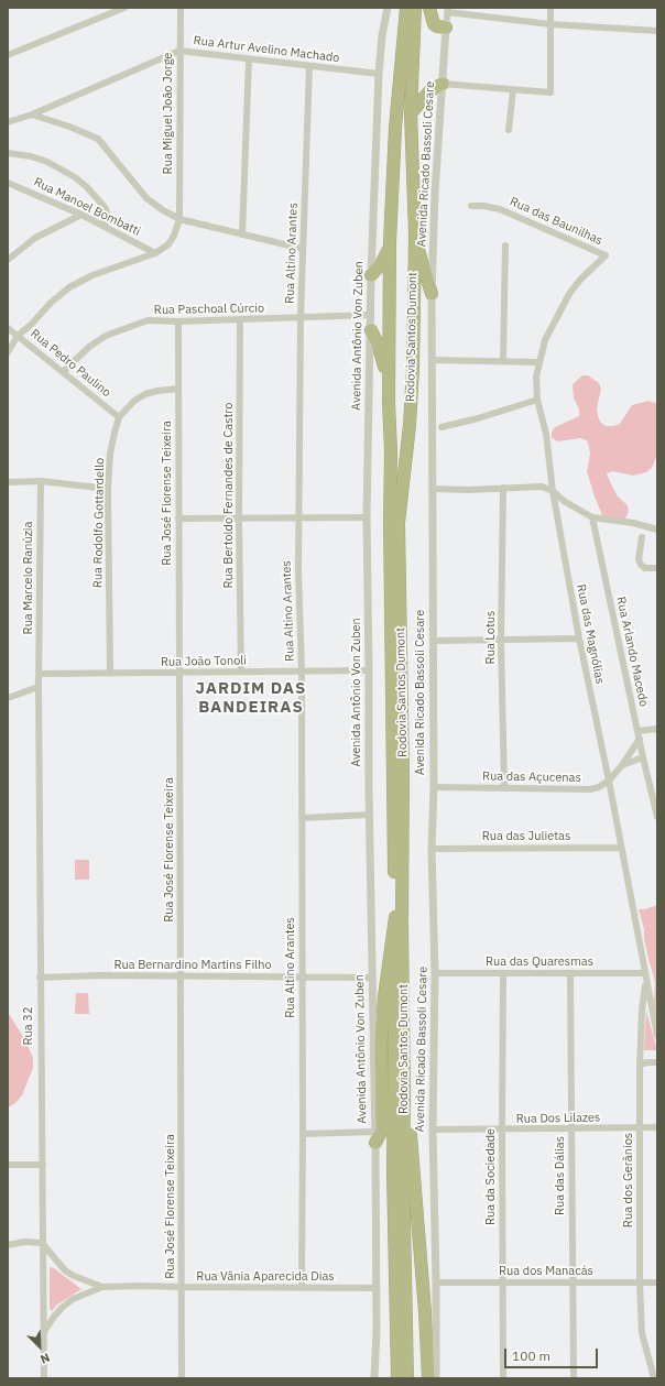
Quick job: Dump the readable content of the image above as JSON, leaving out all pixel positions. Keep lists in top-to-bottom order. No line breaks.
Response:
{"streets":{"highway":["Rodovia Santos Dumont"],"street":["Rua Artur Avelino Machado","Rua Miguel João Jorge","Avenida Ricado Bassoli Cesare","Rua Manoel Bombatti","Rua das Baunilhas","Rua Altino Arantes","Rua Paschoal Cúrcio","Avenida Antônio Von Zuben","Rua Pedro Paulino","Rua José Florense Teixeira","Rua Bertoldo Fernandes de Castro","Rua Rodolfo Gottardello","Rua Marcelo Ranúzia","Rua das Magnólias","Rua Lotus","Rua Arlando Macedo","Rua João Tonoli","Rua das Açucenas","Rua das Julietas","Rua das Quaresmas","Rua Bernardino Martins Filho","Rua 32","Rua Dos Lilazes","Rua das Dálias","Rua da Sociedade","Rua dos Gerânios","Rua dos Manacás","Rua Vânia Aparecida Dias"]},"crossings":[["Rua Artur Avelino Machado","Rua Miguel João Jorge"],["Rua Artur Avelino Machado","Rua Altino Arantes"],["Rua Artur Avelino Machado","Avenida Antônio Von Zuben"],["Rua Miguel João Jorge","Rua Manoel Bombatti"],["Avenida Ricado Bassoli Cesare","Rua das Açucenas"],["Avenida Ricado Bassoli Cesare","Rua das Julietas"],["Avenida Ricado Bassoli Cesare","Rua das Quaresmas"],["Avenida Ricado Bassoli Cesare","Rua Dos Lilazes"],["Avenida Ricado Bassoli Cesare","Rua dos Manacás"],["Rua das Baunilhas","Rua das Magnólias"],["Rua Altino Arantes","Rua Paschoal Cúrcio"],["Rua Altino Arantes","Rua João Tonoli"],["Rua Altino Arantes","Rua Bernardino Martins Filho"],["Rua Altino Arantes","Rua Vânia Aparecida Dias"],["Rua Paschoal Cúrcio","Avenida Antônio Von Zuben"],["Rua Paschoal Cúrcio","Rua Pedro Paulino"],["Rua Paschoal Cúrcio","Rua José Florense Teixeira"],["Rua Paschoal Cúrcio","Rua Bertoldo Fernandes de Castro"],["Avenida Antônio Von Zuben","Rua João Tonoli"],["Avenida Antônio Von Zuben","Rua Bernardino Martins Filho"],["Avenida Antônio Von Zuben","Rua Vânia Aparecida Dias"],["Rua Pedro Paulino","Rua Rodolfo Gottardello"],["Rua José Florense Teixeira","Rua Rodolfo Gottardello"],["Rua José Florense Teixeira","Rua João Tonoli"],["Rua José Florense Teixeira","Rua Bernardino Martins Filho"],["Rua José Florense Teixeira","Rua Vânia Aparecida Dias"],["Rua Bertoldo Fernandes de Castro","Rua João Tonoli"],["Rua Rodolfo Gottardello","Rua João Tonoli"],["Rua Marcelo Ranúzia","Rua João Tonoli"],["Rua Marcelo Ranúzia","Rua 32"],["Rua das Magnólias","Rua das Açucenas"],["Rua das Magnólias","Rua das Julietas"],["Rua das Magnólias","Rua das Quaresmas"],["Rua das Magnólias","Rua dos Gerânios"],["Rua Lotus","Rua das Açucenas"],["Rua Arlando Macedo","Rua das Açucenas"],["Rua João Tonoli","Rua 32"],["Rua das Quaresmas","Rua das Dálias"],["Rua das Quaresmas","Rua da Sociedade"],["Rua Bernardino Martins Filho","Rua 32"],["Rua 32","Rua Vânia Aparecida Dias"],["Rua Dos Lilazes","Rua das Dálias"],["Rua Dos Lilazes","Rua da Sociedade"],["Rua Dos Lilazes","Rua dos Gerânios"],["Rua das Dálias","Rua dos Manacás"],["Rua da Sociedade","Rua dos Manacás"],["Rua dos Gerânios","Rua dos Manacás"]],"districts":["JARDIM DAS BANDEIRAS"],"scale_bar":"100 m","north":"bottom right"}
